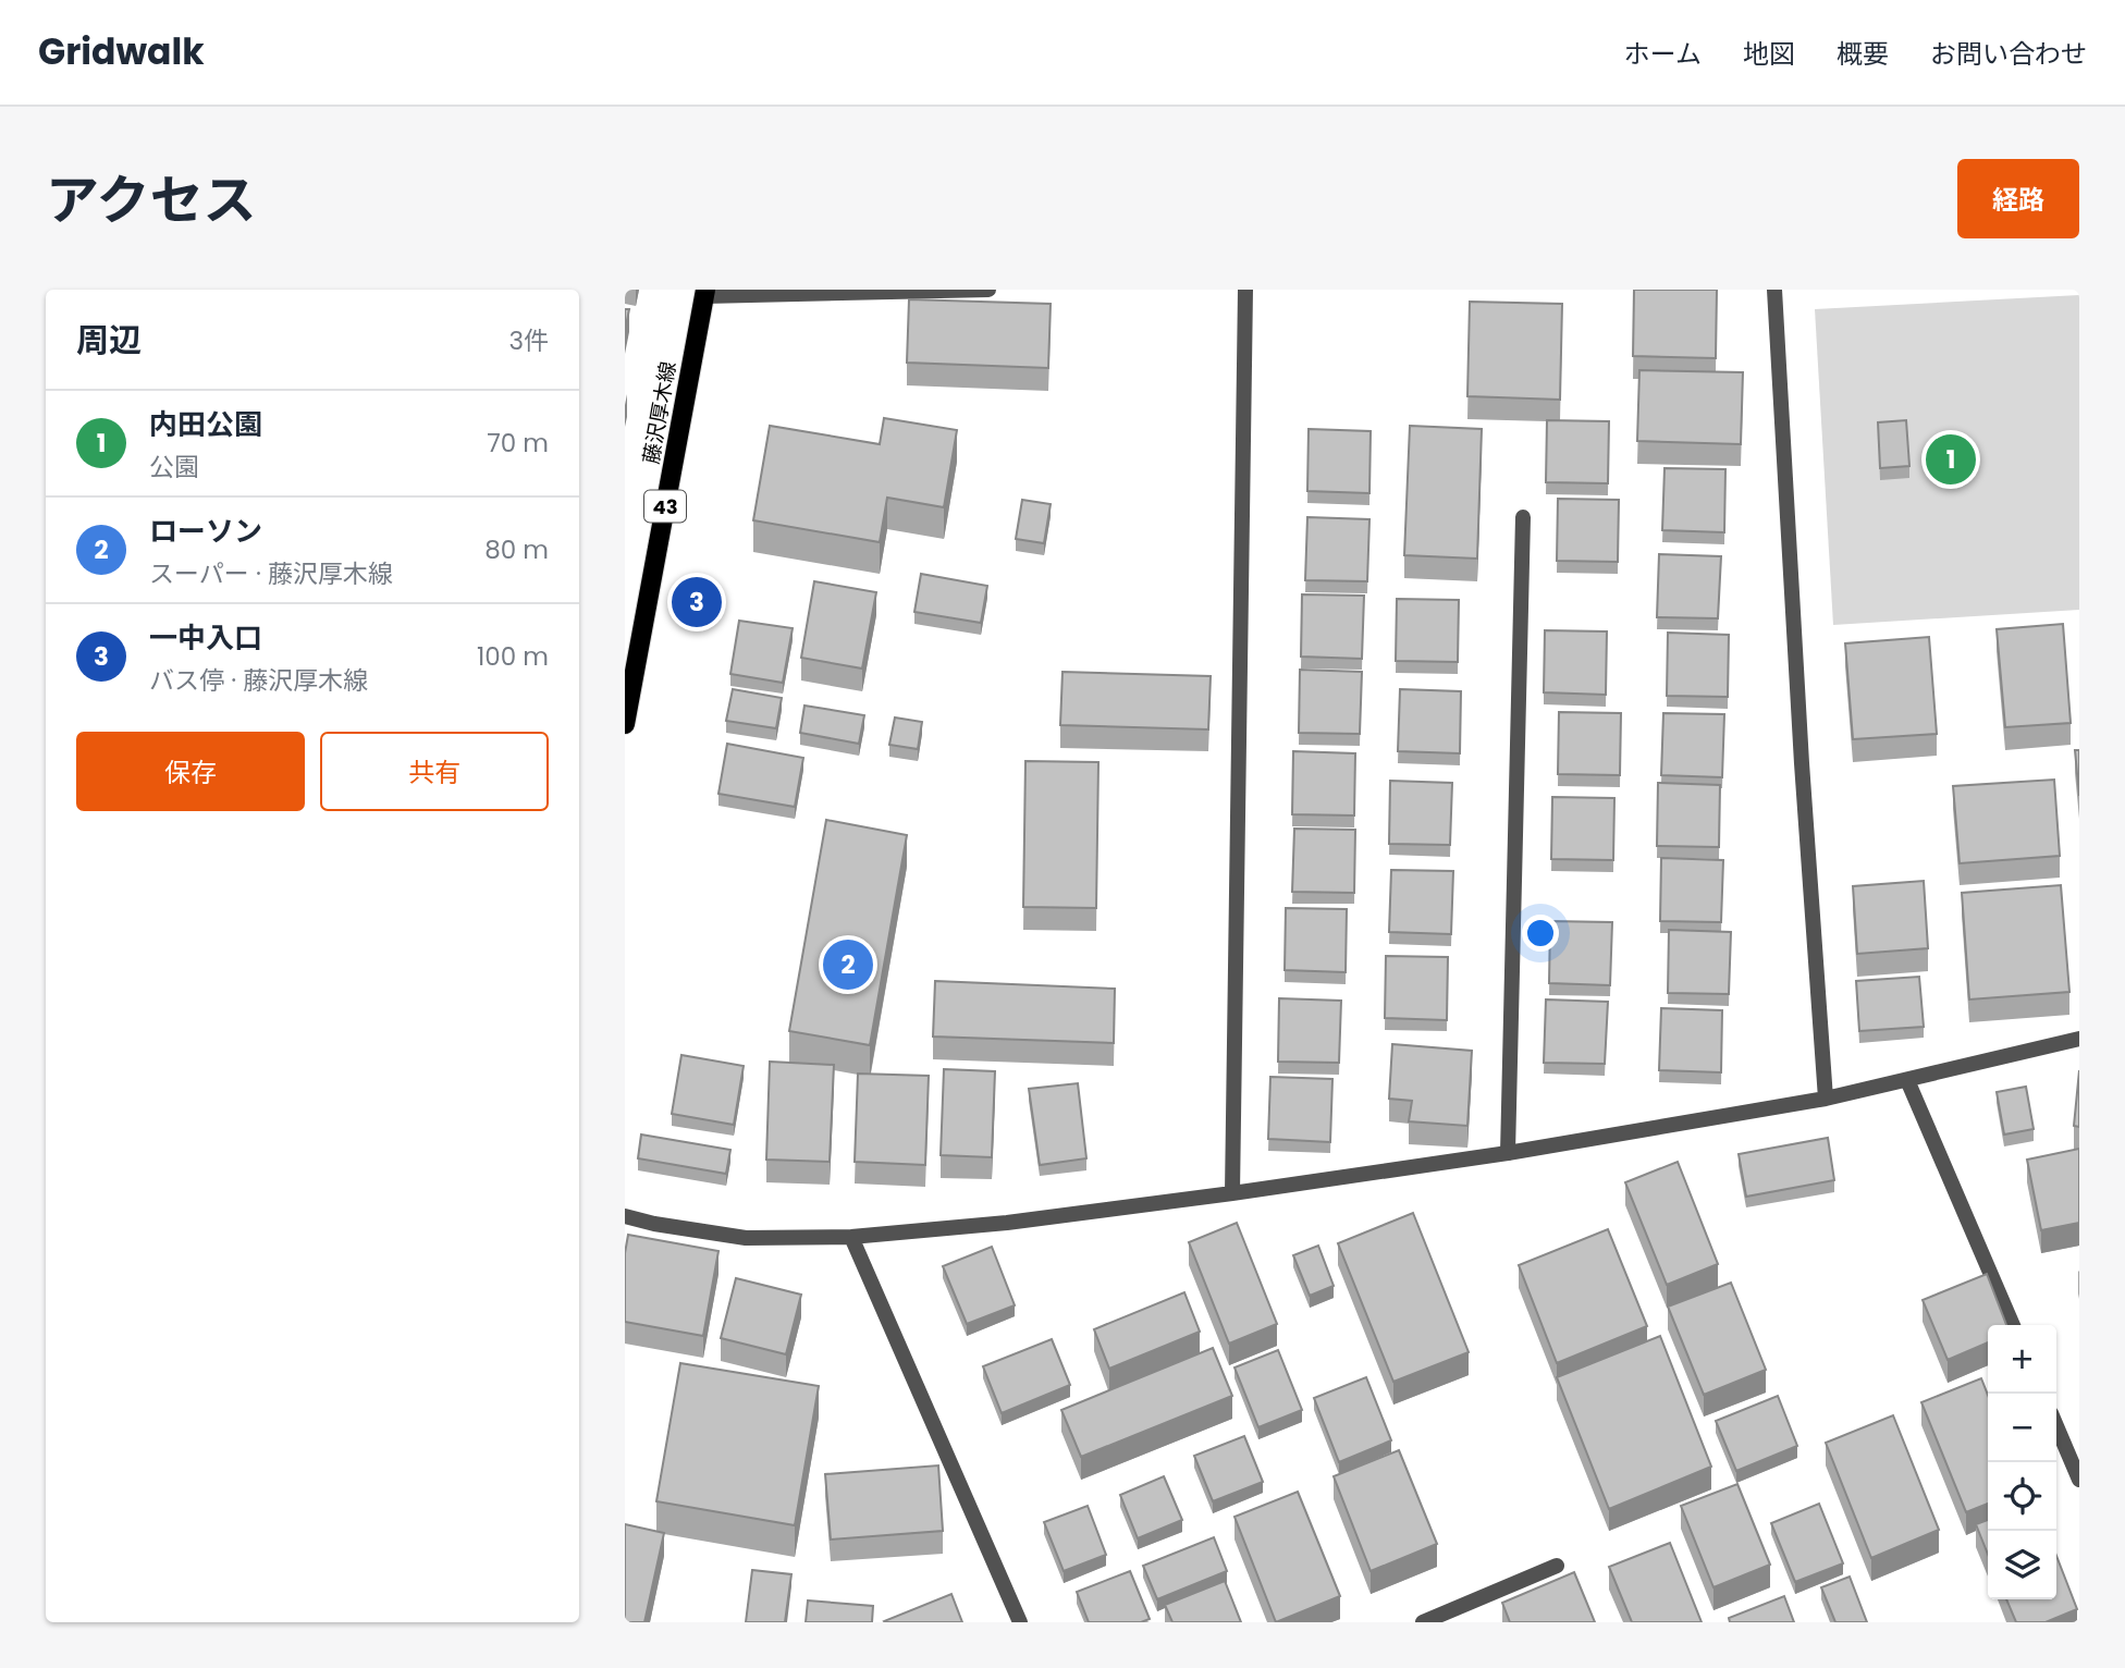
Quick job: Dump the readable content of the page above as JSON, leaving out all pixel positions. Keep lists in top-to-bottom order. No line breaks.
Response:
{"streets":{"main road":["藤沢厚木線","43"]},"page":{"header":"Gridwalk","nav":["ホーム","地図","概要","お問い合わせ"],"title":"アクセス","buttons":["経路",["保存","共有"]],"heading":["周辺","3件"],"list":[{"mark":"1","name":"内田公園","note":"公園","value":"70 m"},{"mark":"2","name":"ローソン","note":"スーパー · 藤沢厚木線","value":"80 m"},{"mark":"3","name":"一中入口","note":"バス停 · 藤沢厚木線","value":"100 m"}],"pins":["1","3","2"],"map_buttons":["+","−"]}}
